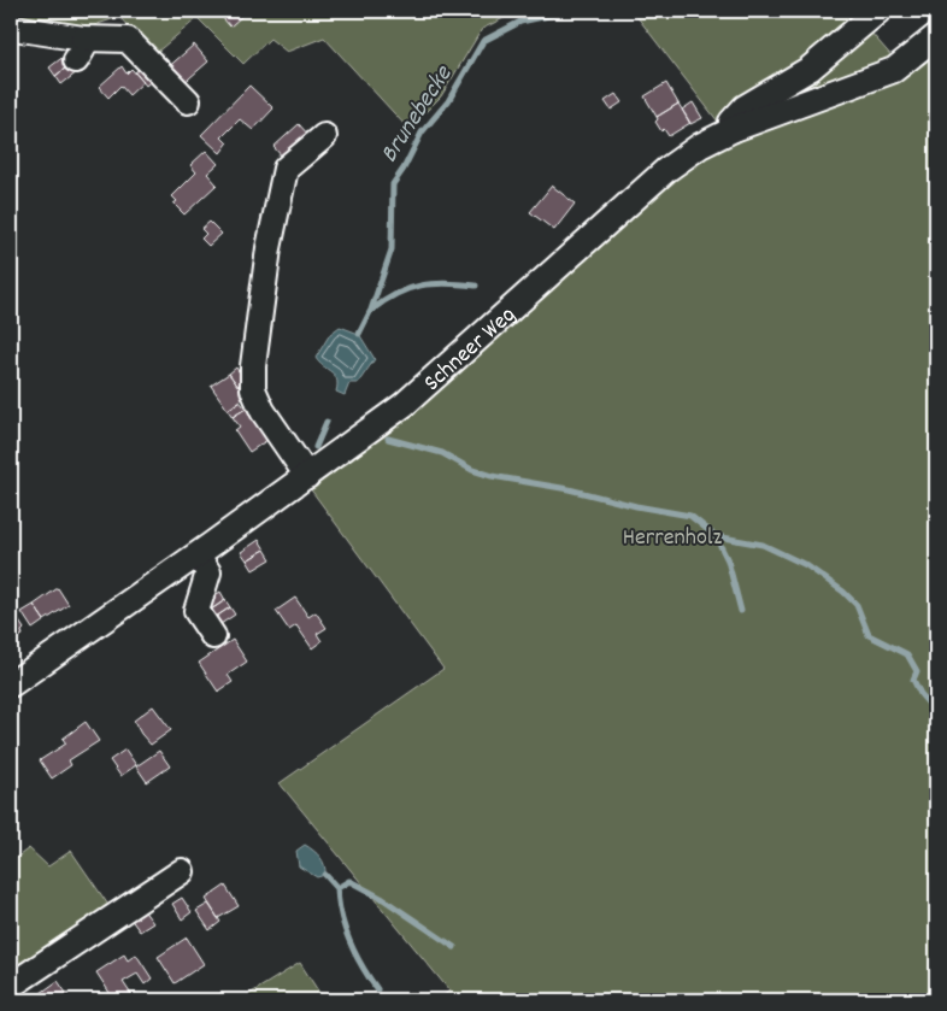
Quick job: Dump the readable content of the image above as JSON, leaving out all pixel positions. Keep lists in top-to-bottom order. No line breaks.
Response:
{"streets":{"street":["Schneer Weg"]},"water":["Brunebecke"],"parks":["Herrenholz"]}
